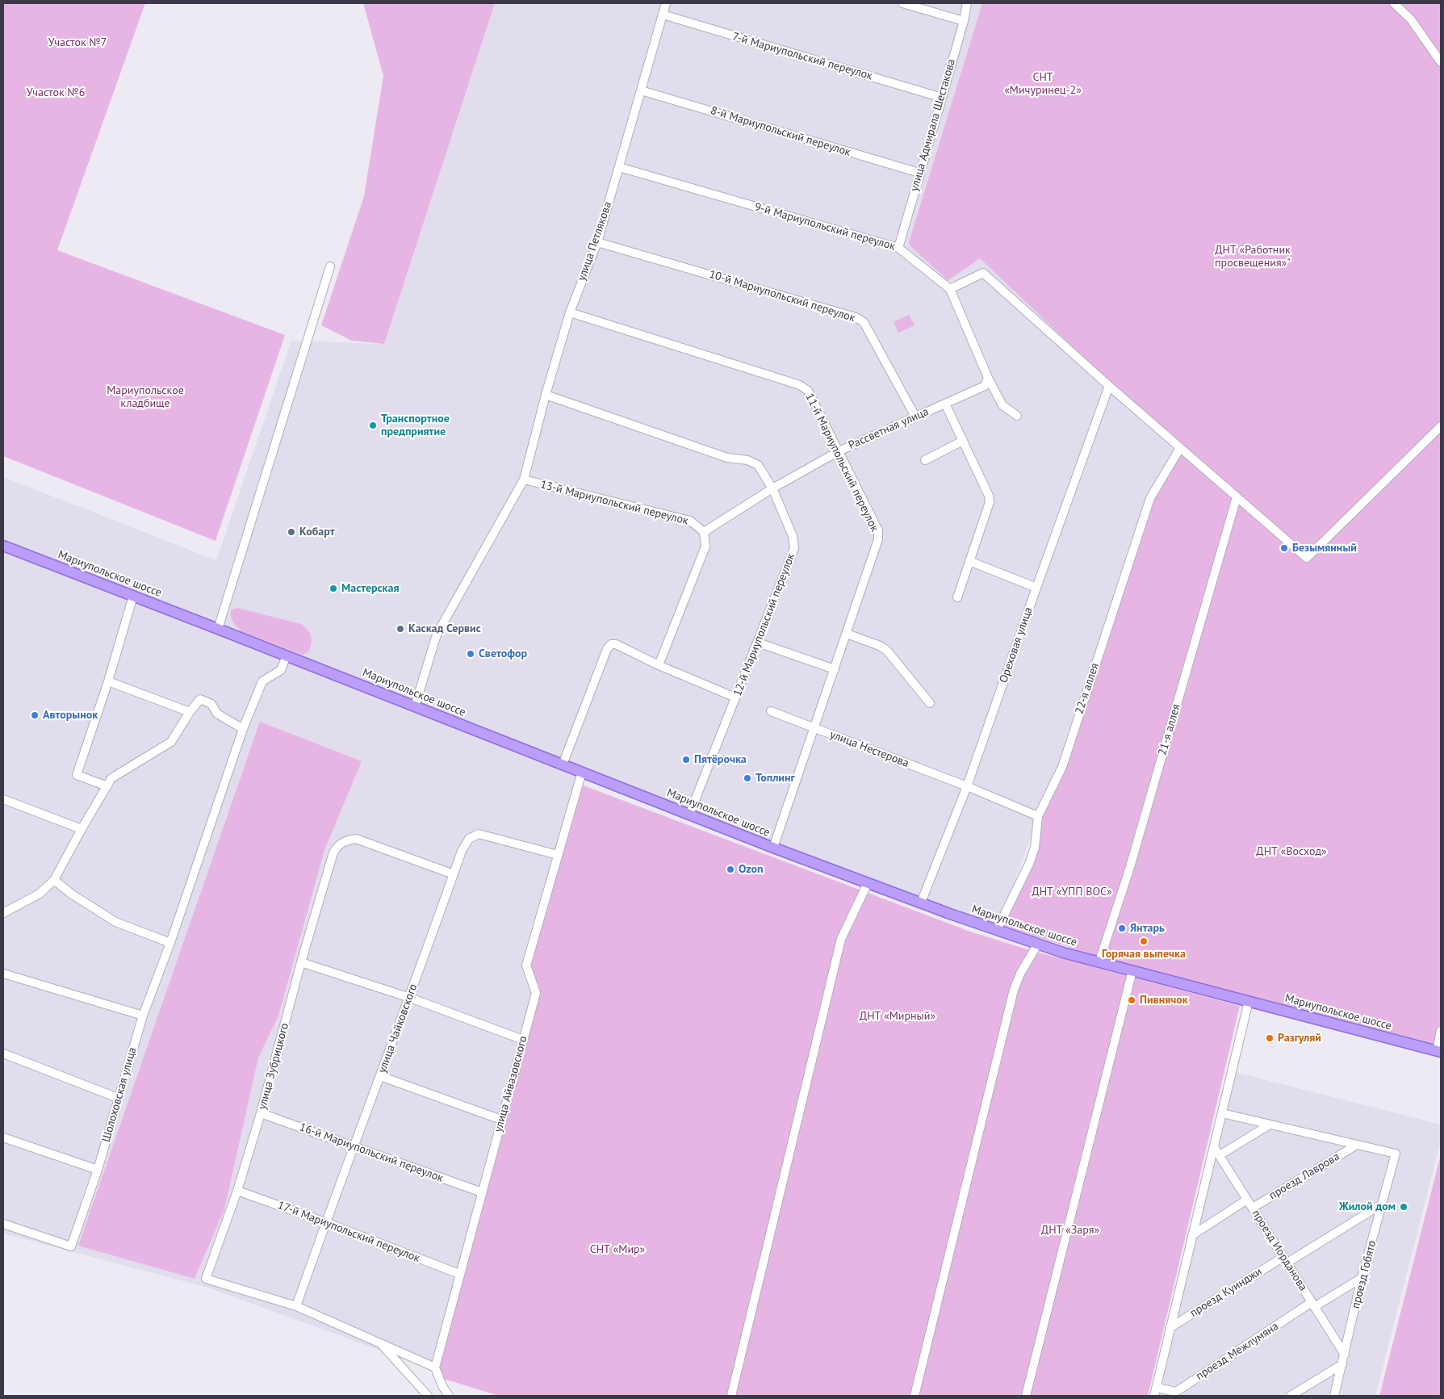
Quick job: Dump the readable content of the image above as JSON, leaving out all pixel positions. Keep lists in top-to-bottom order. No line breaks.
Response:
{"streets":{"main road":["Мариупольское шоссе"],"street":["7-й Мариупольский переулок","улица Адмирала Шестакова","8-й Мариупольский переулок","9-й Мариупольский переулок","улица Петлякова","10-й Мариупольский переулок","Рассветная улица","11-й Мариупольский переулок","13-й Мариупольский переулок","12-й Мариупольский переулок","Ореховая улица","22-я аллея","21-я аллея","улица Нестерова","улица Чайковского","улица Зубрицкого","улица Айвазовского","Шолоховская улица","16-й Мариупольский переулок","проезд Лаврова","17-й Мариупольский переулок","проезд Иорданова","проезд Гобято","проезд Куинджи","проезд Межлумяна"]},"crossings":[["7-й Мариупольский переулок","улица Адмирала Шестакова"],["7-й Мариупольский переулок","улица Петлякова"],["улица Адмирала Шестакова","8-й Мариупольский переулок"],["улица Адмирала Шестакова","9-й Мариупольский переулок"],["8-й Мариупольский переулок","улица Петлякова"],["9-й Мариупольский переулок","улица Петлякова"],["9-й Мариупольский переулок","Рассветная улица"],["улица Петлякова","10-й Мариупольский переулок"],["улица Петлякова","11-й Мариупольский переулок"],["улица Петлякова","13-й Мариупольский переулок"],["улица Петлякова","Мариупольское шоссе"],["улица Петлякова","12-й Мариупольский переулок"],["10-й Мариупольский переулок","Рассветная улица"],["Рассветная улица","11-й Мариупольский переулок"],["Рассветная улица","13-й Мариупольский переулок"],["Рассветная улица","12-й Мариупольский переулок"],["11-й Мариупольский переулок","Мариупольское шоссе"],["11-й Мариупольский переулок","улица Нестерова"],["Мариупольское шоссе","12-й Мариупольский переулок"],["Мариупольское шоссе","Ореховая улица"],["Мариупольское шоссе","22-я аллея"],["Мариупольское шоссе","21-я аллея"],["Мариупольское шоссе","улица Айвазовского"],["Мариупольское шоссе","Шолоховская улица"],["Ореховая улица","улица Нестерова"],["22-я аллея","улица Нестерова"],["улица Чайковского","улица Зубрицкого"],["улица Чайковского","улица Айвазовского"],["улица Чайковского","16-й Мариупольский переулок"],["улица Чайковского","17-й Мариупольский переулок"],["улица Зубрицкого","16-й Мариупольский переулок"],["улица Зубрицкого","17-й Мариупольский переулок"],["улица Айвазовского","16-й Мариупольский переулок"],["улица Айвазовского","17-й Мариупольский переулок"],["проезд Лаврова","проезд Иорданова"],["проезд Лаврова","проезд Гобято"],["проезд Иорданова","проезд Гобято"],["проезд Иорданова","проезд Куинджи"],["проезд Иорданова","проезд Межлумяна"],["проезд Гобято","проезд Куинджи"],["проезд Гобято","проезд Межлумяна"]],"parks":["Участок №7","СНТ «Мичуринец-2»","Участок №6","ДНТ «Работник просвещения»\"","Мариупольское кладбище","ДНТ «Восход»","ДНТ «УПП ВОС»","ДНТ «Мирный»","ДНТ «Заря»","СНТ «Мир»"],"places":["Транспортное предприятие","Кобарт","Безымянный","Мастерская","Каскад Сервис","Светофор","Авторынок","Пятёрочка","Топлинг","Ozon","Янтарь","Горячая выпечка","Пивнячок","Разгуляй","Жилой дом"]}
